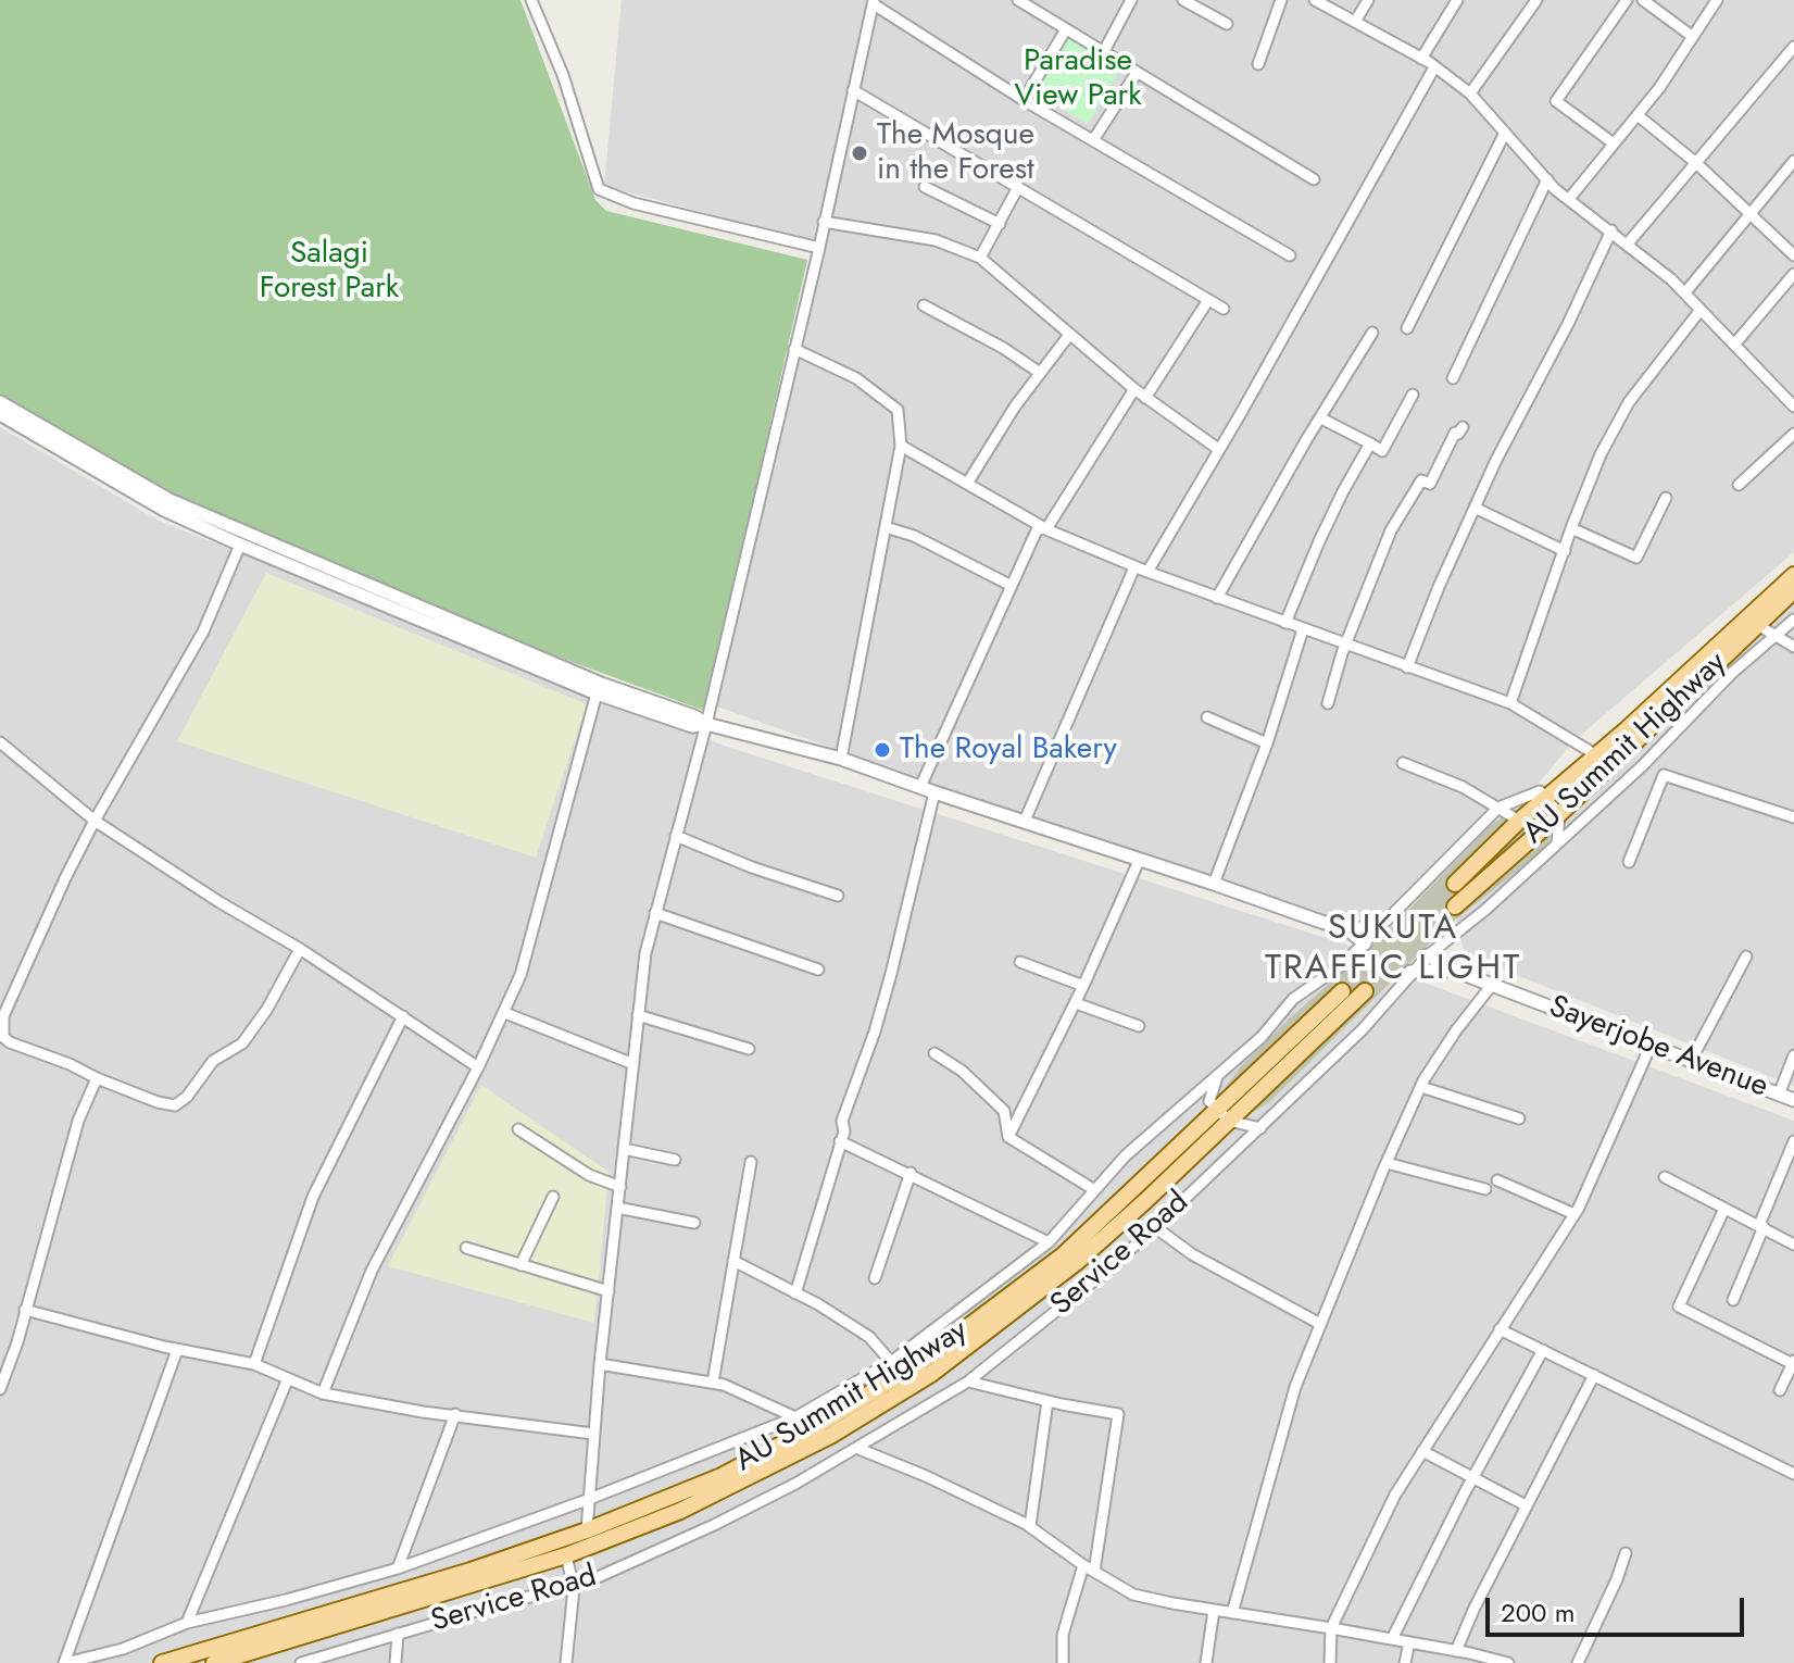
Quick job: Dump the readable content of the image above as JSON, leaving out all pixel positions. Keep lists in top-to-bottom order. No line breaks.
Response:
{"streets":{"main road":["AU Summit Highway"],"street":["Sayerjobe Avenue","Service Road"]},"crossings":[["Sayerjobe Avenue","Service Road"]],"districts":["SUKUTA TRAFFIC LIGHT"],"parks":["Paradise View Park","Salagi Forest Park"],"places":["The Mosque in the Forest","The Royal Bakery"],"scale_bar":"200 m"}
